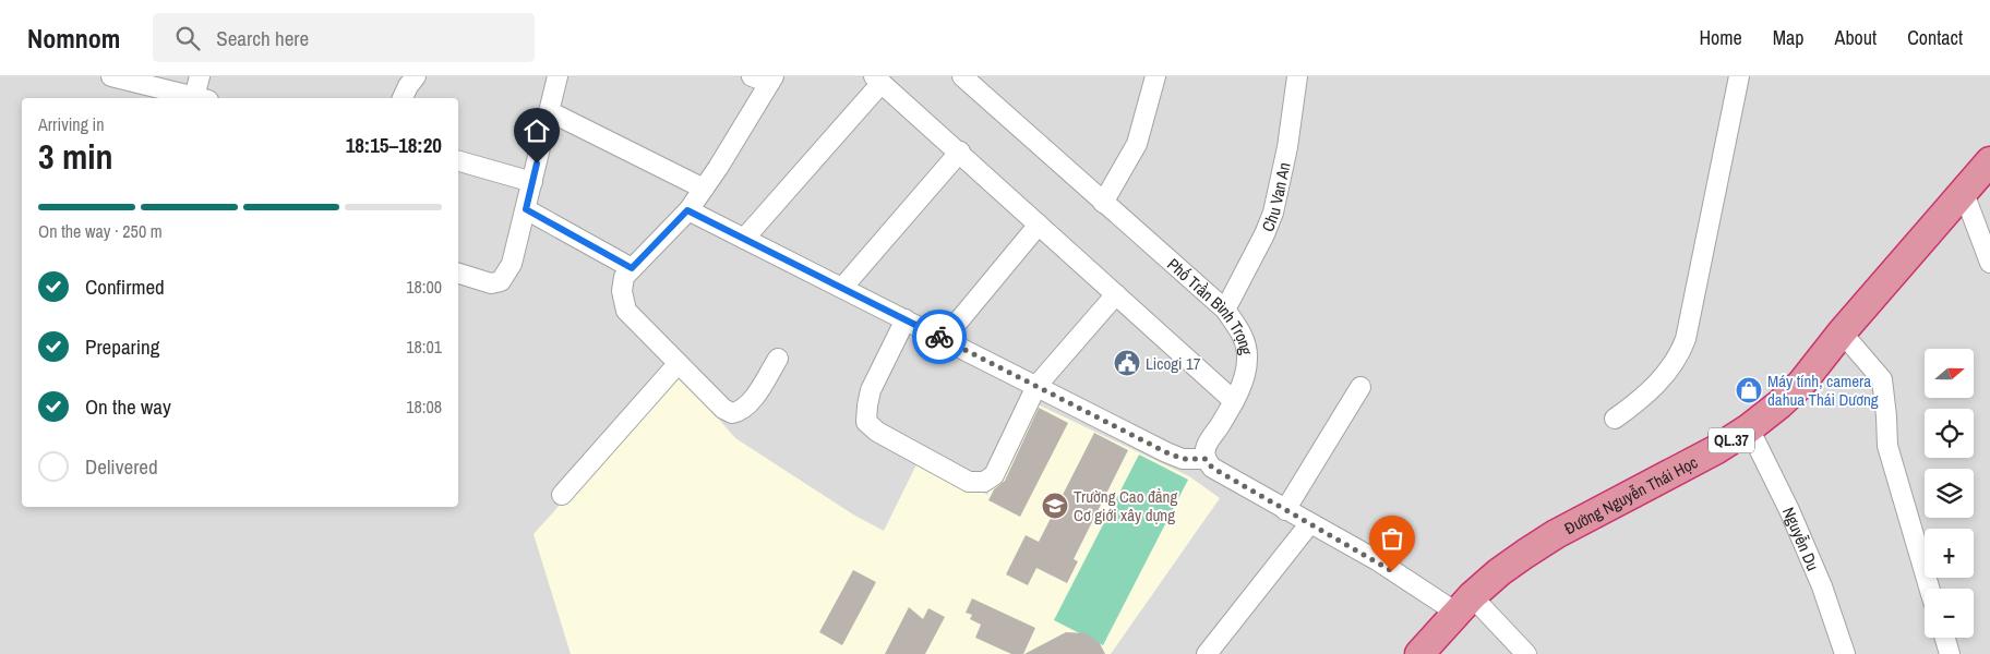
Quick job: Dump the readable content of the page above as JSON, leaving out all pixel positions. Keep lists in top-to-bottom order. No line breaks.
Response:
{"streets":{"highway":["QL.37","Đường Nguyễn Thái Học"],"street":["Chu Van An","Phố Trần Bình Trọng","Nguyễn Du"]},"crossings":[["Chu Van An","Phố Trần Bình Trọng"],["Đường Nguyễn Thái Học","Nguyễn Du"]],"places":{"public building":["Licogi 17"],"shop":["Máy tính, camera dahua Thái Dương"],"school or university":["Trường Cao đẳng Cơ giới xây dựng"]},"north":"right","page":{"header":"Nomnom","search":"Search here","nav":["Home","Map","About","Contact"],"heading":["3 min","Arriving in","18:15–18:20"],"bar":"On the way · 250 m","list":[["Confirmed","18:00"],["Preparing","18:01"],["On the way","18:08"],"Delivered"],"map_buttons":["+","−"]}}
